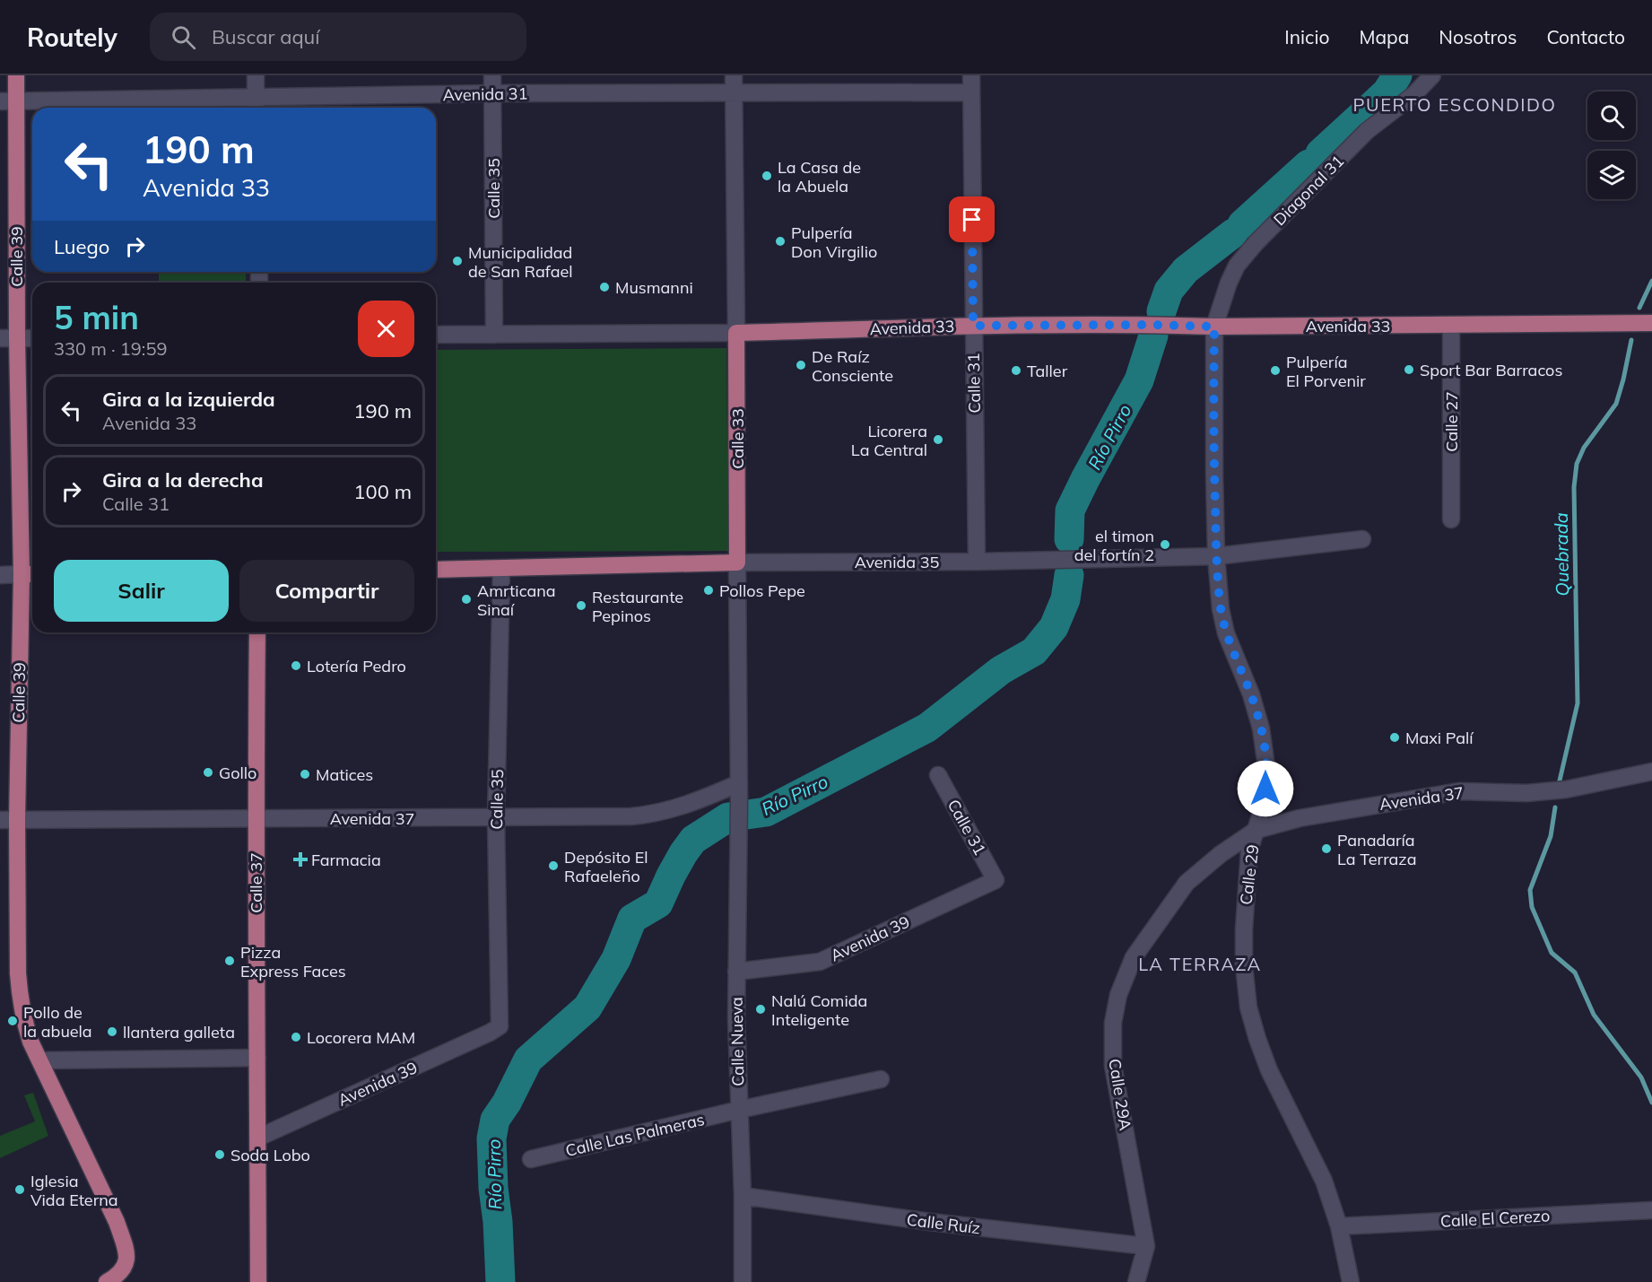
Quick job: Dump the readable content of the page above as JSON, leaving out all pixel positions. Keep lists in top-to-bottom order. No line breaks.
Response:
{"streets":{"main road":["Calle 39","Avenida 33","Calle 33","Avenida 35","Calle 37"],"street":["Avenida 31","Calle 35","Diagonal 31","Calle 31","Calle 27","Avenida 37","Calle 29","Avenida 39","Calle Nueva","Calle 29A","Calle Las Palmeras","Calle El Cerezo","Calle Ruíz"]},"crossings":[["Avenida 31","Calle 35"],["Avenida 31","Calle 39"],["Avenida 31","Calle 31"],["Avenida 31","Calle 33"],["Calle 35","Avenida 33"],["Calle 35","Avenida 35"],["Calle 35","Avenida 37"],["Calle 35","Avenida 39"],["Diagonal 31","Avenida 33"],["Diagonal 31","Calle 29"],["Calle 39","Avenida 37"],["Avenida 33","Calle 31"],["Avenida 33","Calle 27"],["Avenida 33","Calle 33"],["Avenida 33","Calle 29"],["Calle 31","Avenida 35"],["Calle 31","Avenida 39"],["Calle 33","Avenida 35"],["Calle 33","Avenida 37"],["Calle 33","Calle Nueva"],["Avenida 35","Calle 29"],["Avenida 37","Calle 29"],["Avenida 37","Calle 37"],["Avenida 37","Calle 29A"],["Calle 29","Calle 29A"],["Calle 29","Calle El Cerezo"],["Calle 37","Avenida 39"],["Avenida 39","Calle Nueva"],["Calle Nueva","Calle Las Palmeras"],["Calle Nueva","Calle Ruíz"],["Calle 29A","Calle Ruíz"]],"districts":["PUERTO ESCONDIDO","LA TERRAZA"],"water":["Río Pirro","Quebrada"],"places":{"other":["La Casa de la Abuela","Pulpería Don Virgilio","Municipalidad de San Rafael","Musmanni","De Raíz Consciente","Sport Bar Barracos","Taller","Pulpería El Porvenir","Licorera La Central","el timon del fortín 2","Pollos Pepe","Amrticana Sinaí","Restaurante Pepinos","Lotería Pedro","Maxi Palí","Gollo","Matices","Panadaría La Terraza","Depósito El Rafaeleño","Pizza Express Faces","Nalú Comida Inteligente","Pollo de la abuela","llantera galleta","Locorera MAM","Soda Lobo","Iglesia Vida Eterna"],"health":["Farmacia"]},"page":{"header":"Routely","search":"Buscar aquí","nav":["Inicio","Mapa","Nosotros","Contacto"],"turn":["190 m","Avenida 33"],"then":"Luego","heading":["5 min","330 m · 19:59"],"list":[{"name":"Gira a la izquierda","note":"Avenida 33","value":"190 m"},{"name":"Gira a la derecha","note":"Calle 31","value":"100 m"}],"buttons":["Salir","Compartir"]}}
